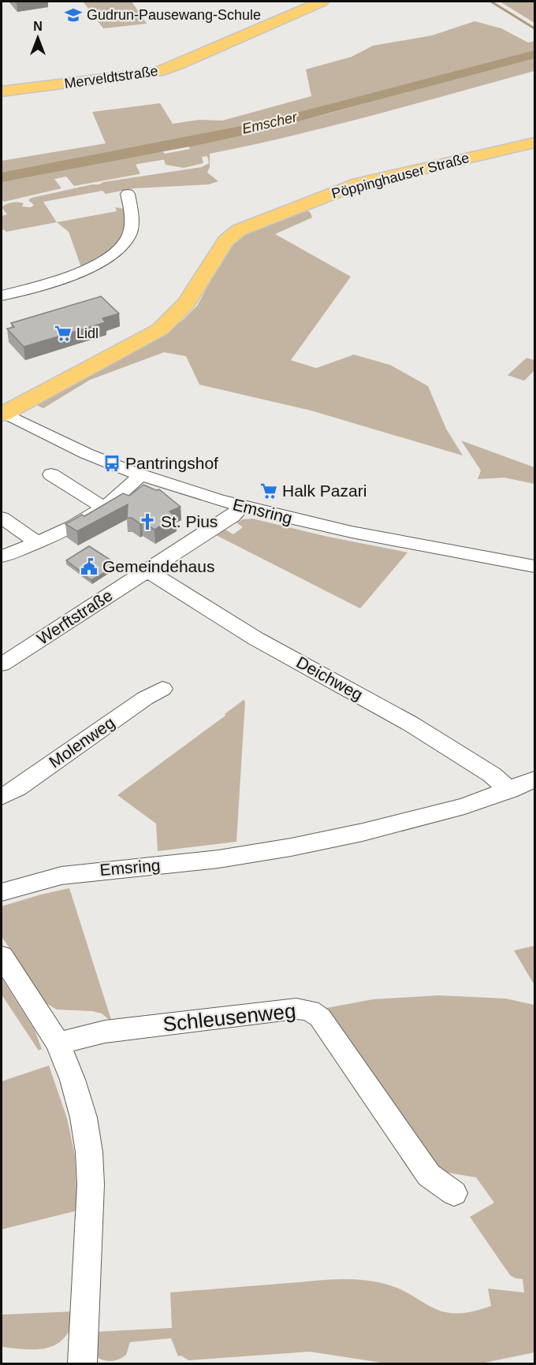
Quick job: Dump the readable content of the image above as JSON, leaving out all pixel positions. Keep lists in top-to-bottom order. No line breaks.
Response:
{"streets":{"main road":["Merveldtstraße","Pöppinghauser Straße"],"street":["Emsring","Werftstraße","Deichweg","Molenweg","Schleusenweg"]},"crossings":[["Pöppinghauser Straße","Emsring"],["Emsring","Werftstraße"],["Emsring","Deichweg"],["Werftstraße","Deichweg"]],"water":["Emscher"],"places":{"school or university":["Gudrun-Pausewang-Schule"],"supermarket":["Lidl","Halk Pazari"],"bus stop":["Pantringshof"],"church":["St. Pius"],"public building":["Gemeindehaus"]},"north":"top"}
